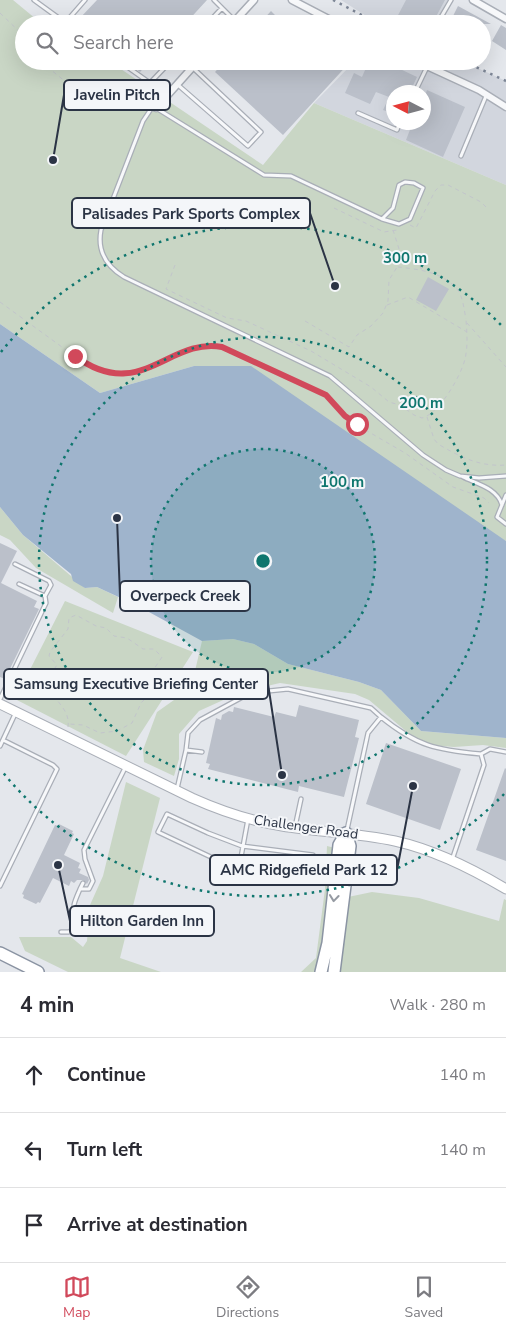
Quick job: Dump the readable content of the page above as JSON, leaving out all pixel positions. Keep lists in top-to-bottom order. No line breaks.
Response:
{"streets":{"main road":["Challenger Road"]},"places":["Javelin Pitch","Palisades Park Sports Complex","Overpeck Creek","Samsung Executive Briefing Center","AMC Ridgefield Park 12","Hilton Garden Inn"],"north":"left","page":{"search":"Search here","heading":["4 min","Walk · 280 m"],"list":[["Continue","140 m"],["Turn left","140 m"],"Arrive at destination"],"nav":["Map","Directions","Saved"]},"rings":["300 m","200 m","100 m"]}
